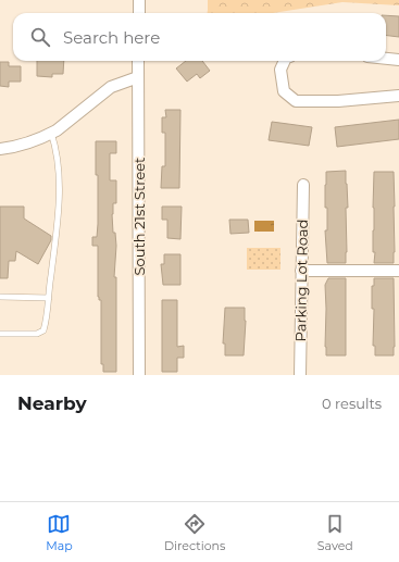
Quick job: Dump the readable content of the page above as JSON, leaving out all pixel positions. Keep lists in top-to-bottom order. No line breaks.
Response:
{"streets":{"street":["South 21st Street","Parking Lot Road"]},"page":{"search":"Search here","heading":["Nearby","0 results"],"nav":["Map","Directions","Saved"]}}
